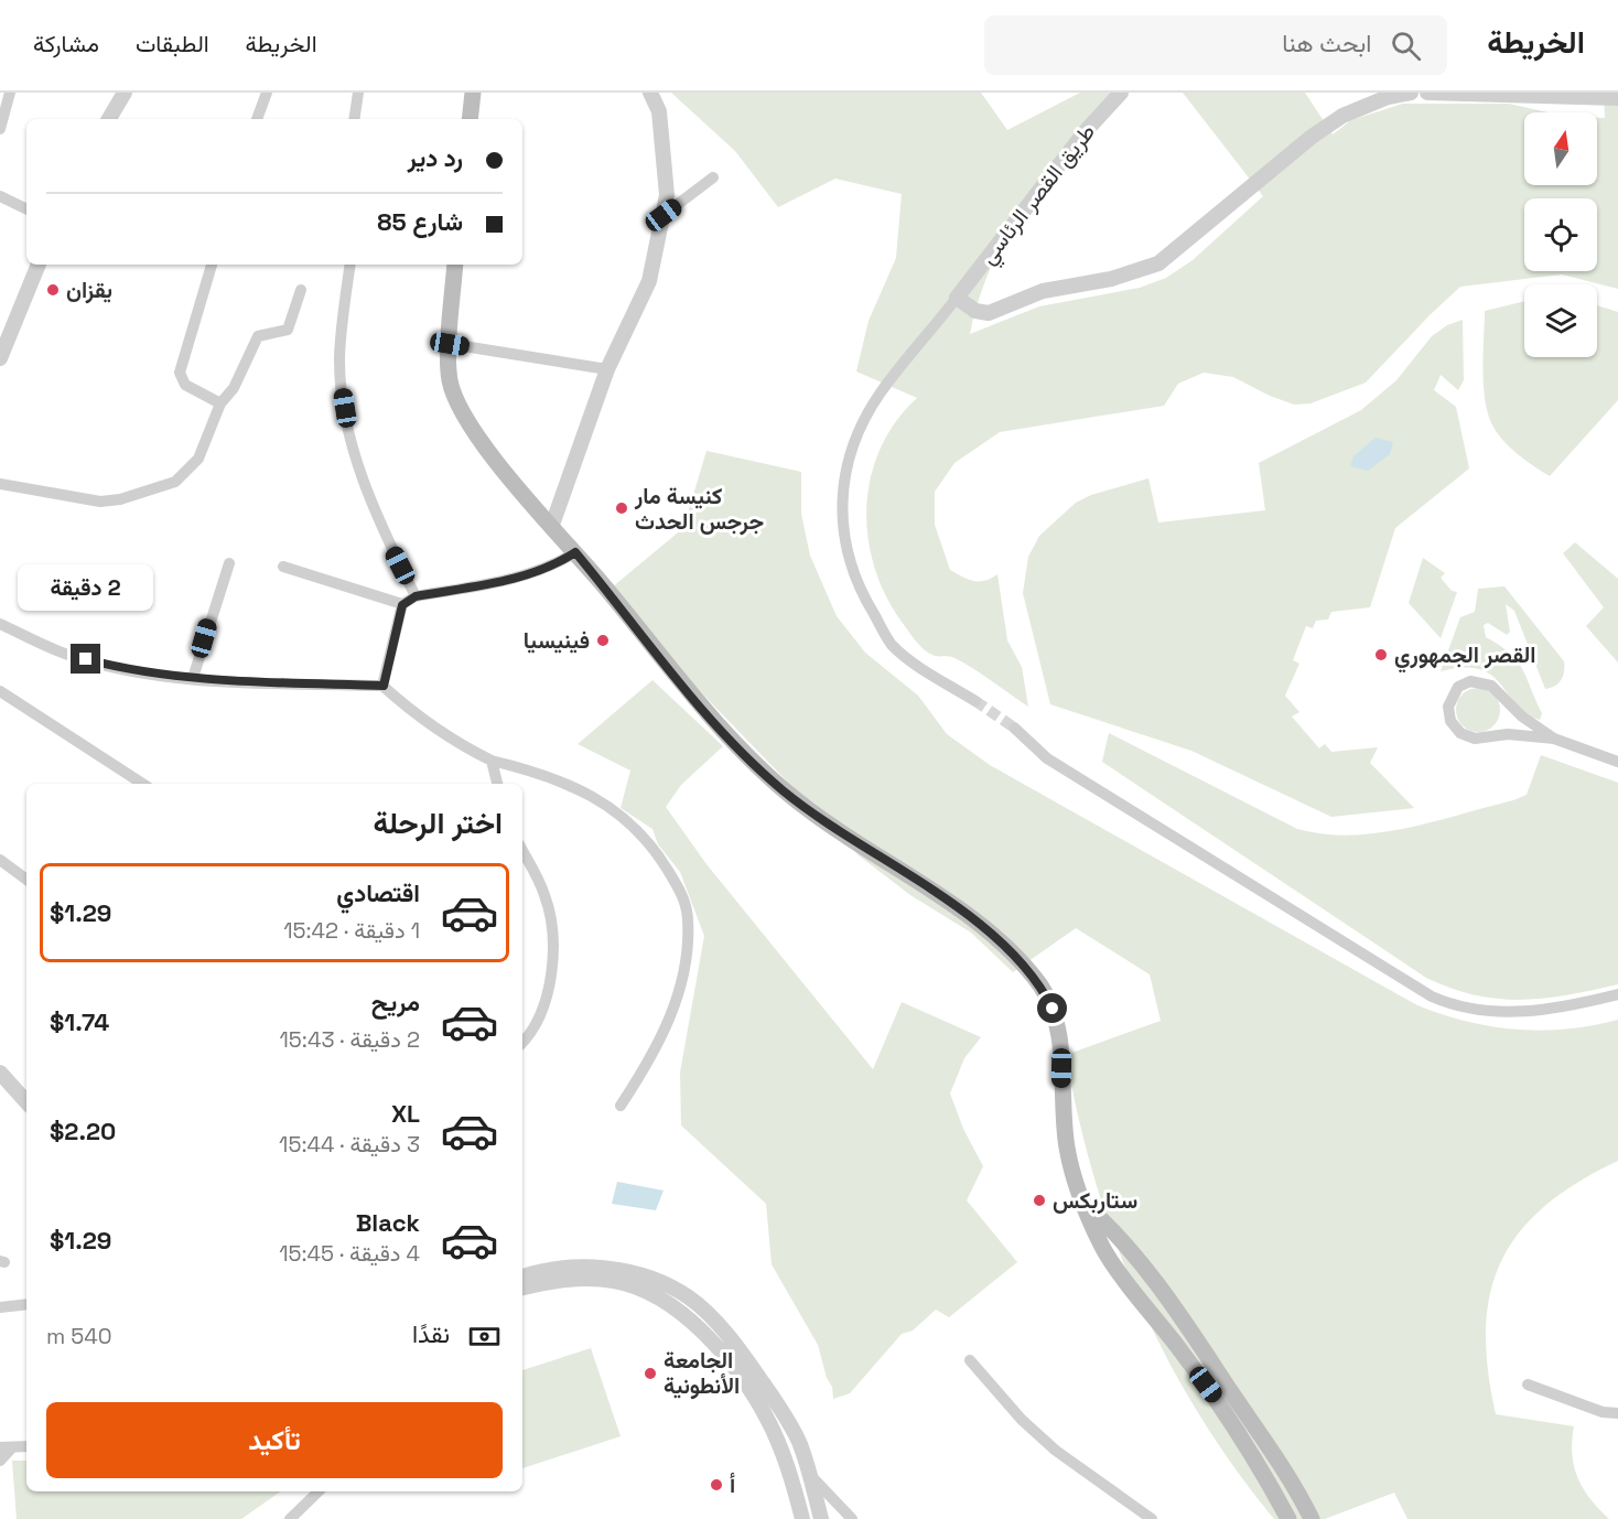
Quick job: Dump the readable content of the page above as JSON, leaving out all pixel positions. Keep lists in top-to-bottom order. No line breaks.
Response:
{"streets":{"street":["طريق القصر الرئاسي"]},"places":["يقزان","كنيسة مار جرجس الحدث","فينيسيا","القصر الجمهوري","ستاربكس","الجامعة الأنطونية","أ"],"north":"top","page":{"header":"الخريطة","search":"ابحث هنا","nav":["الخريطة","الطبقات","مشاركة"],"banner":["رد دير","شارع 85"],"bubble":"2 دقيقة","heading":"اختر الرحلة","list":[{"name":"اقتصادي","note":"1 دقيقة · 15:42","value":"$1.29"},{"name":"مريح","note":"2 دقيقة · 15:43","value":"$1.74"},{"name":"XL","note":"3 دقيقة · 15:44","value":"$2.20"},{"name":"Black","note":"4 دقيقة · 15:45","value":"$1.29"}],"pay":["نقدًا","540 m"],"buttons":"تأكيد"}}
